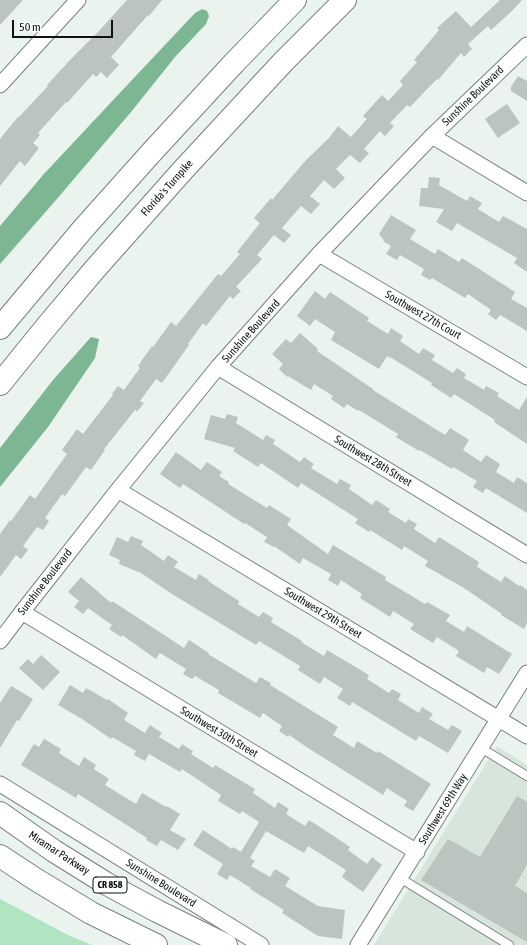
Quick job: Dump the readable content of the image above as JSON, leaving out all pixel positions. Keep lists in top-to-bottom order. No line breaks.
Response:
{"streets":{"main road":["Florida's Turnpike","Miramar Parkway","CR 858"],"street":["Sunshine Boulevard","Southwest 27th Court","Southwest 28th Street","Southwest 29th Street","Southwest 30th Street","Southwest 69th Way"]},"crossings":[["Sunshine Boulevard","Southwest 27th Court"],["Sunshine Boulevard","Southwest 28th Street"],["Sunshine Boulevard","Southwest 29th Street"],["Sunshine Boulevard","Southwest 30th Street"],["Southwest 29th Street","Southwest 69th Way"],["Southwest 30th Street","Southwest 69th Way"]],"scale_bar":"50 m"}
